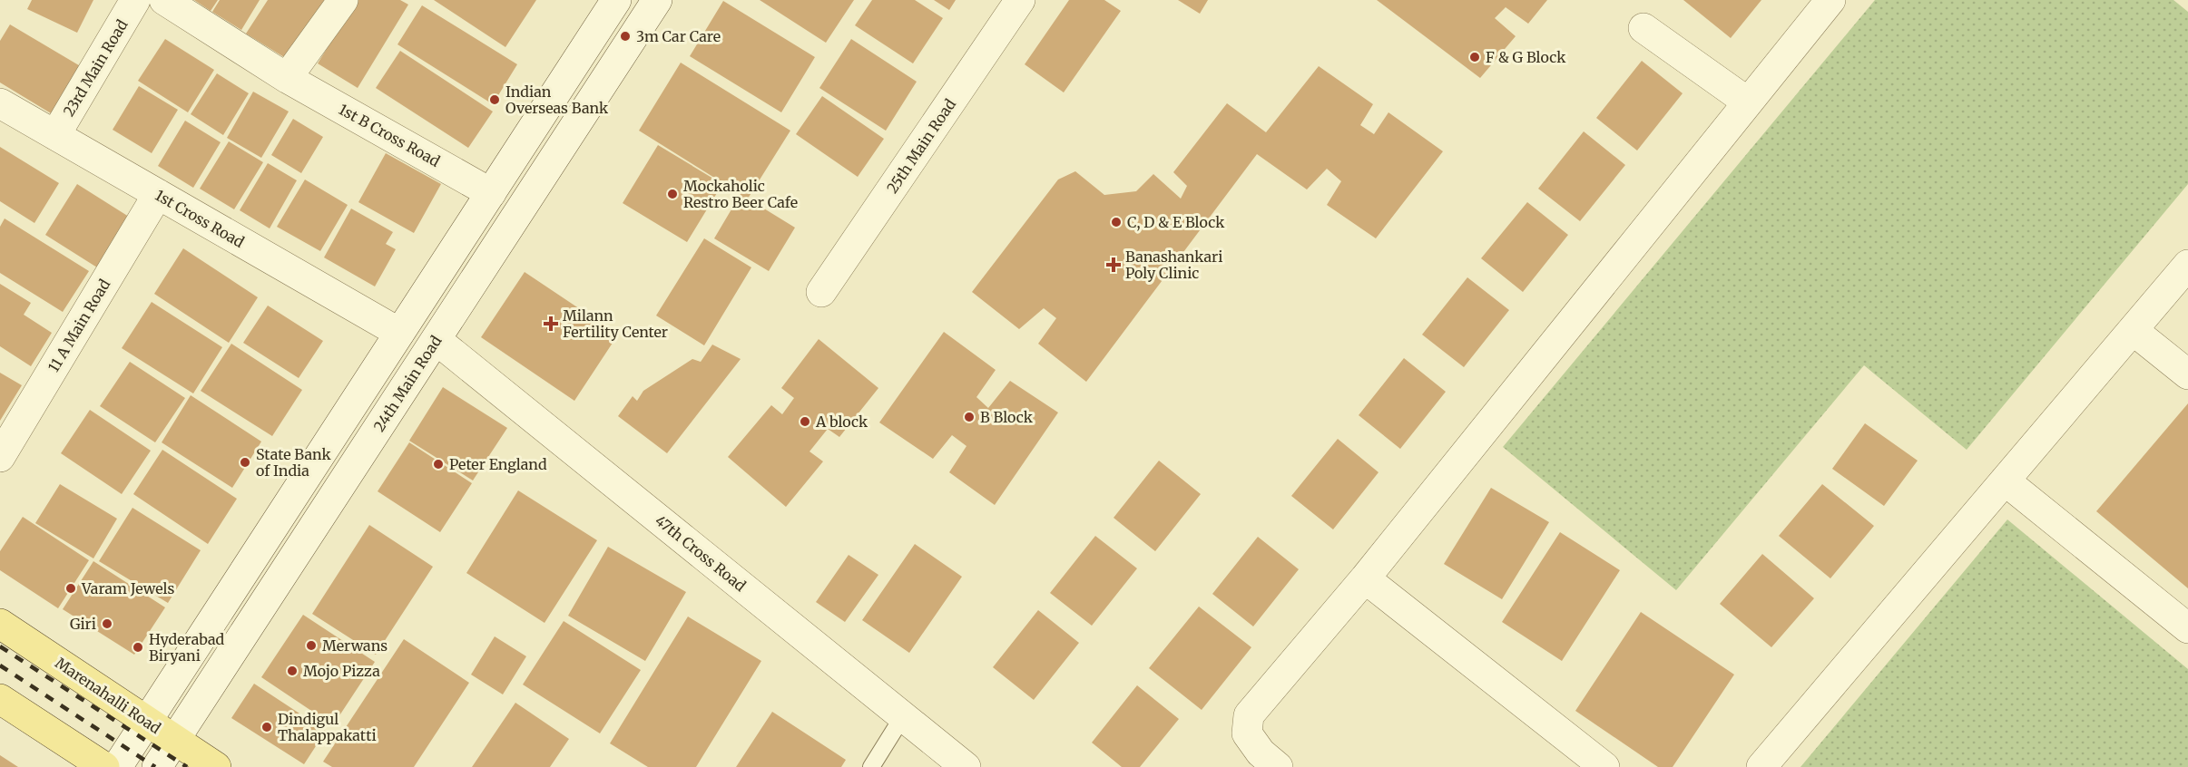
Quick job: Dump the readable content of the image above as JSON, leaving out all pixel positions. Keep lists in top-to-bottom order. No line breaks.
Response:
{"streets":{"main road":["Marenahalli Road"],"street":["23rd Main Road","1st B Cross Road","25th Main Road","1st Cross Road","11 A Main Road","24th Main Road","47th Cross Road"]},"crossings":[["23rd Main Road","1st Cross Road"],["1st Cross Road","11 A Main Road"],["24th Main Road","47th Cross Road"],["24th Main Road","Marenahalli Road"]],"places":{"other":["3m Car Care","F & G Block","Indian Overseas Bank","Mockaholic Restro Beer Cafe","C, D & E Block","B Block","A block","State Bank of India","Peter England","Varam Jewels","Giri","Merwans","Hyderabad Biryani","Mojo Pizza","Dindigul Thalappakatti"],"health":["Banashankari Poly Clinic","Milann Fertility Center"]}}
